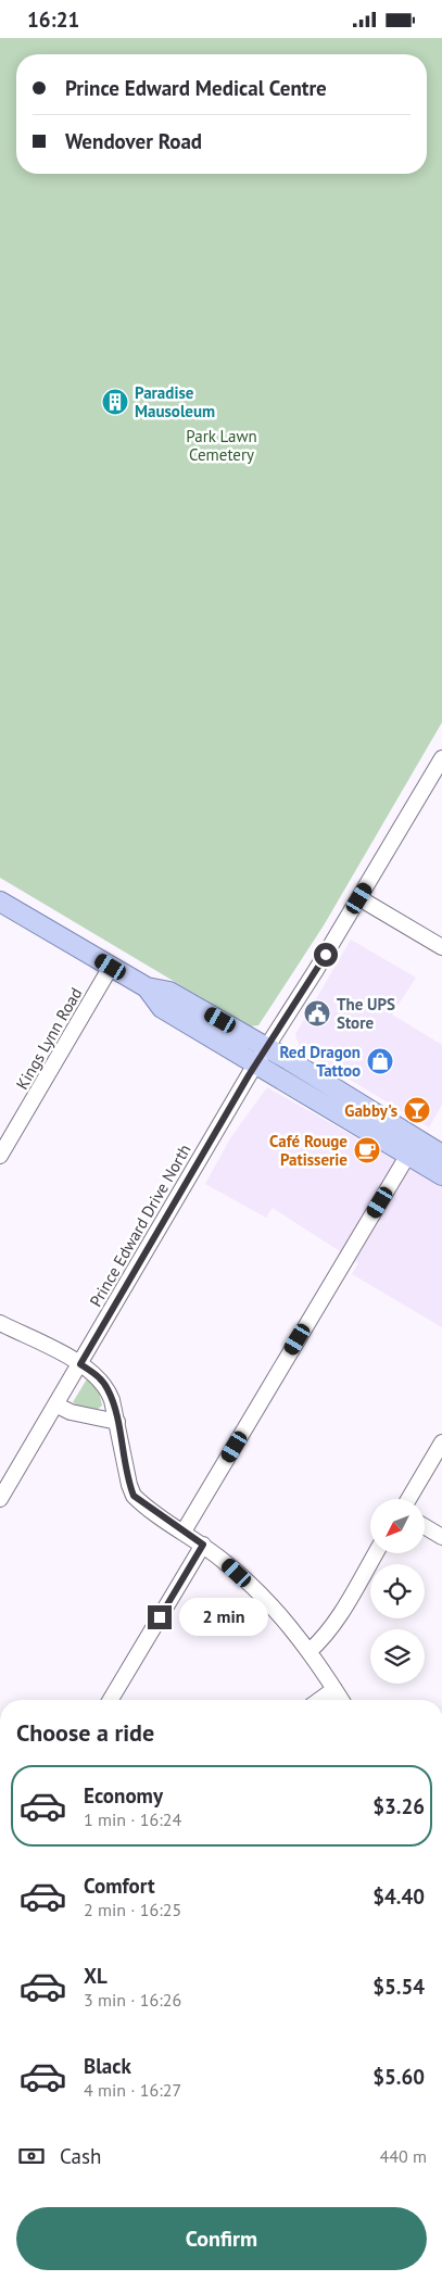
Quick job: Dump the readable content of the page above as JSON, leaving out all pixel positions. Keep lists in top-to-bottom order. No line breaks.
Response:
{"streets":{"street":["Kings Lynn Road","Prince Edward Drive North"]},"parks":["Park Lawn Cemetery"],"places":{"building":["Paradise Mausoleum"],"public building":["The UPS Store"],"shop":["Red Dragon Tattoo"],"bar":["Gabby's"],"cafe":["Café Rouge Patisserie"]},"north":"bottom left","page":{"status":"16:21","banner":["Prince Edward Medical Centre","Wendover Road"],"bubble":"2 min","heading":"Choose a ride","list":[{"name":"Economy","note":"1 min · 16:24","value":"$3.26"},{"name":"Comfort","note":"2 min · 16:25","value":"$4.40"},{"name":"XL","note":"3 min · 16:26","value":"$5.54"},{"name":"Black","note":"4 min · 16:27","value":"$5.60"}],"pay":["Cash","440 m"],"buttons":"Confirm"}}
